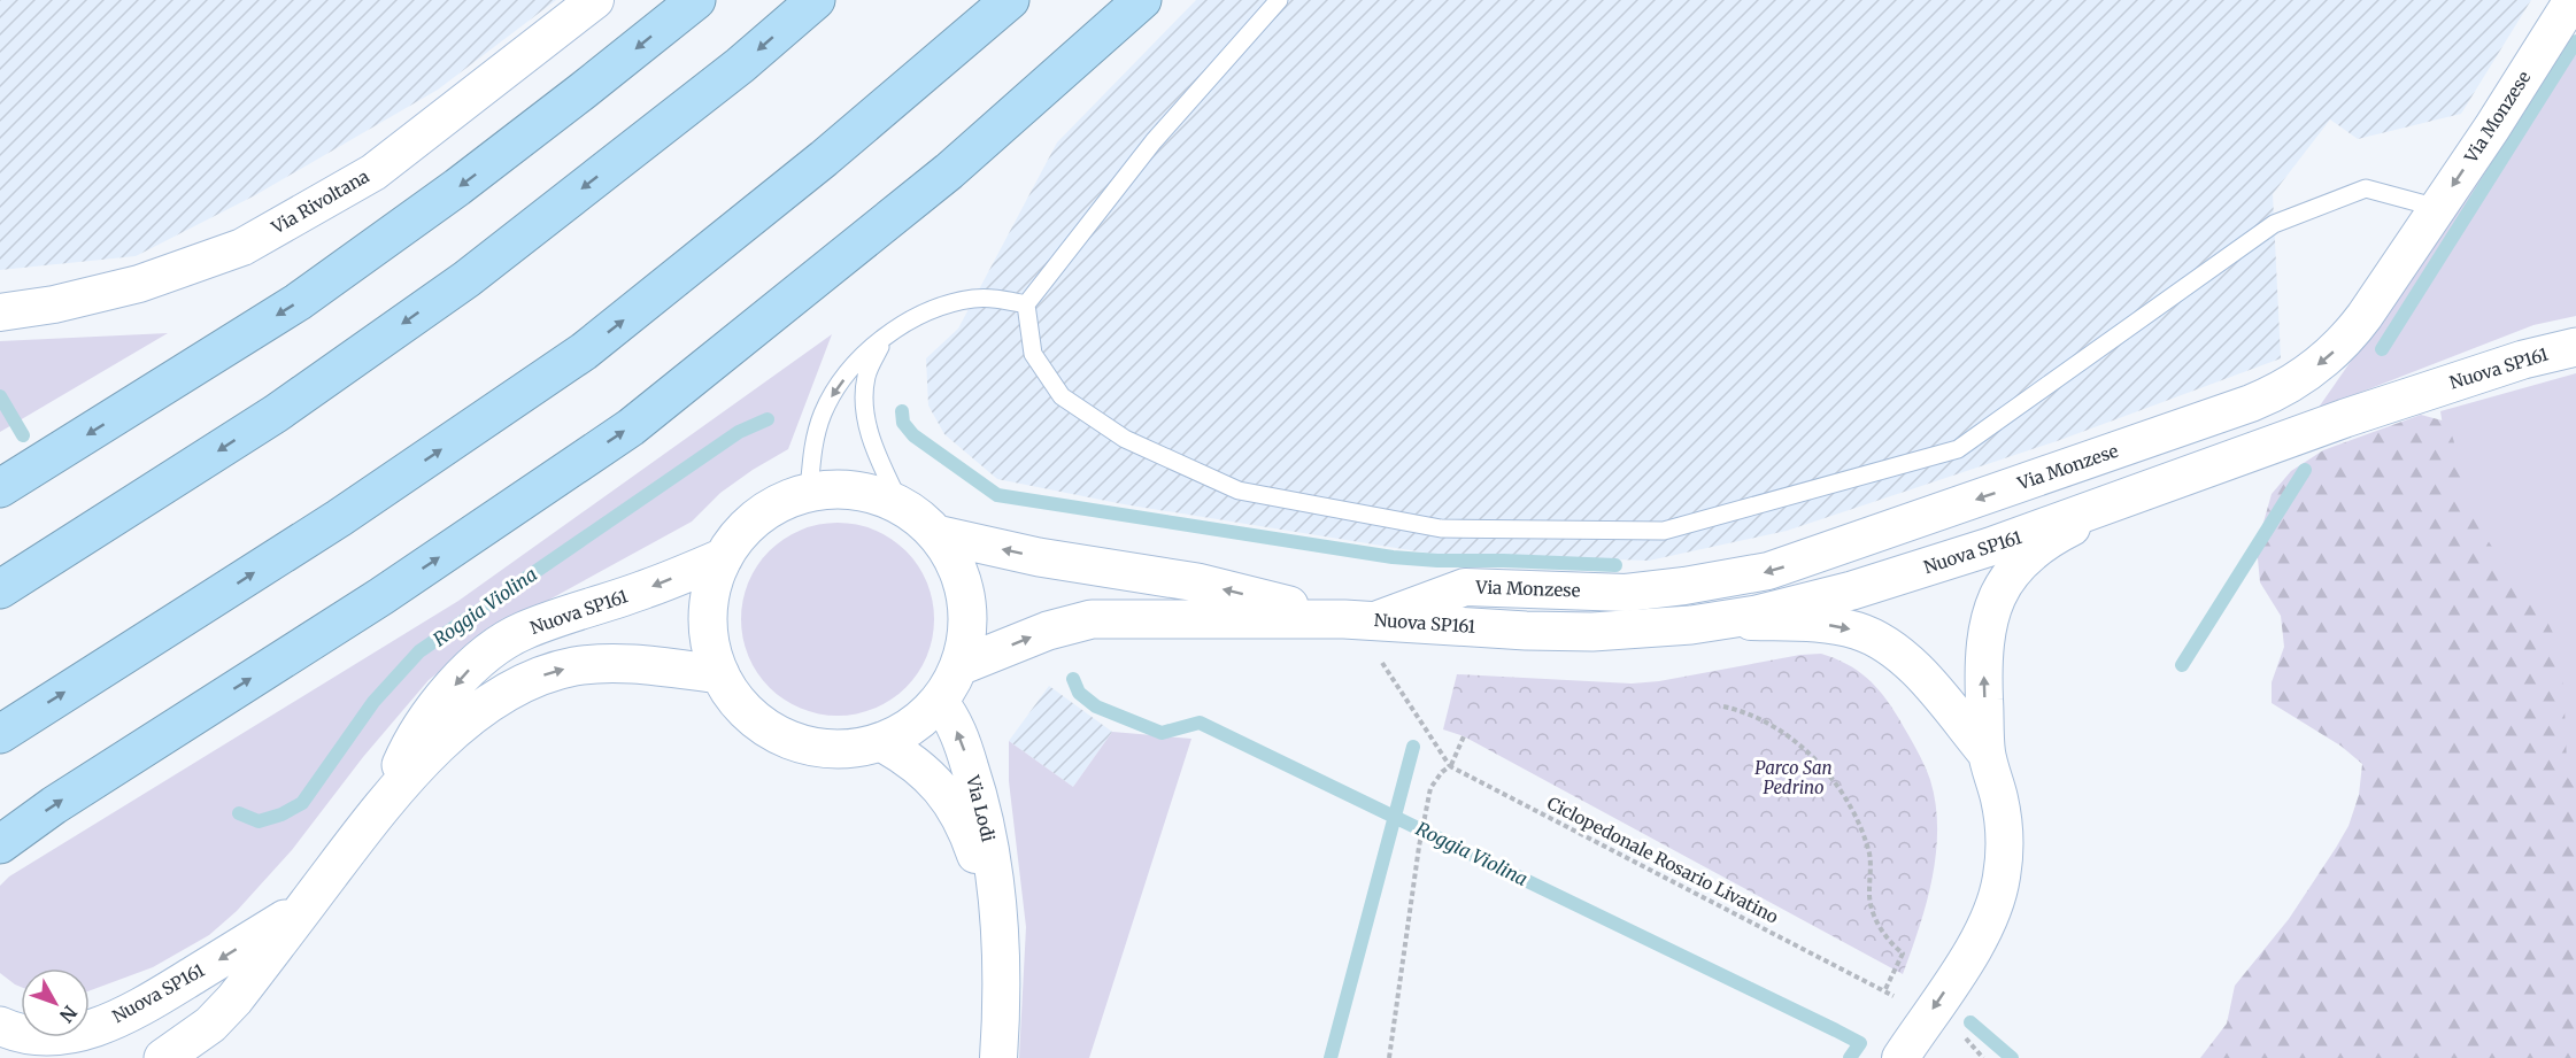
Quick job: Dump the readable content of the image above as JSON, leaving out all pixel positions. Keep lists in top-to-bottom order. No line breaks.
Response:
{"streets":{"main road":["Nuova SP161"],"street":["Via Monzese","Via Rivoltana","Via Lodi"],"path":["Ciclopedonale Rosario Livatino"]},"crossings":[["Via Monzese","Nuova SP161"],["Nuova SP161","Via Lodi"]],"one_way":["Via Monzese"],"water":["Roggia Violina"],"parks":["Parco San Pedrino"],"north":"bottom right"}
